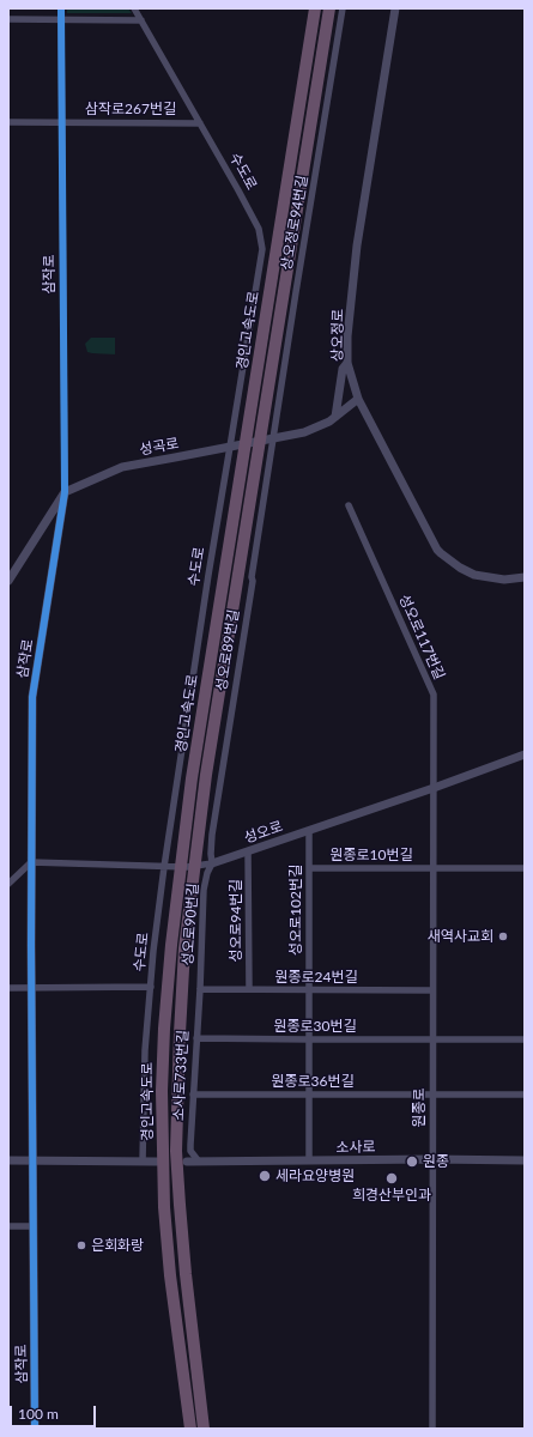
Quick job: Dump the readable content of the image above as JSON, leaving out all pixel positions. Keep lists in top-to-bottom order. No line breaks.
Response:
{"streets":{"highway":["경인고속도로"],"street":["삼작로267번길","수도로","상오정로94번길","삼작로","상오정로","성곡로","성오로117번길","성오로89번길","성오로","원종로10번길","성오로102번길","성오로94번길","성오로90번길","원종로24번길","원종로30번길","소사로733번길","원종로36번길","원종로","소사로"]},"crossings":[["삼작로267번길","수도로"],["삼작로267번길","삼작로"],["수도로","성곡로"],["수도로","성오로"],["상오정로94번길","성오로89번길"],["삼작로","성곡로"],["삼작로","성오로"],["상오정로","성곡로"],["성오로117번길","성오로"],["성오로117번길","원종로"],["성오로89번길","성오로"],["성오로89번길","성오로90번길"],["성오로","성오로102번길"],["성오로","성오로94번길"],["성오로","성오로90번길"],["성오로","원종로"],["원종로10번길","성오로102번길"],["원종로10번길","원종로"],["성오로102번길","원종로24번길"],["성오로102번길","원종로30번길"],["성오로102번길","원종로36번길"],["성오로102번길","소사로"],["성오로94번길","원종로24번길"],["성오로90번길","원종로24번길"],["성오로90번길","소사로733번길"],["원종로24번길","소사로733번길"],["원종로24번길","원종로"],["원종로30번길","소사로733번길"],["원종로30번길","원종로"],["소사로733번길","원종로36번길"],["소사로733번길","소사로"],["원종로36번길","원종로"],["원종로","소사로"]],"places":["새역사교회","원종","세라요양병원","희경산부인과","은회화랑"],"scale_bar":"100 m"}
